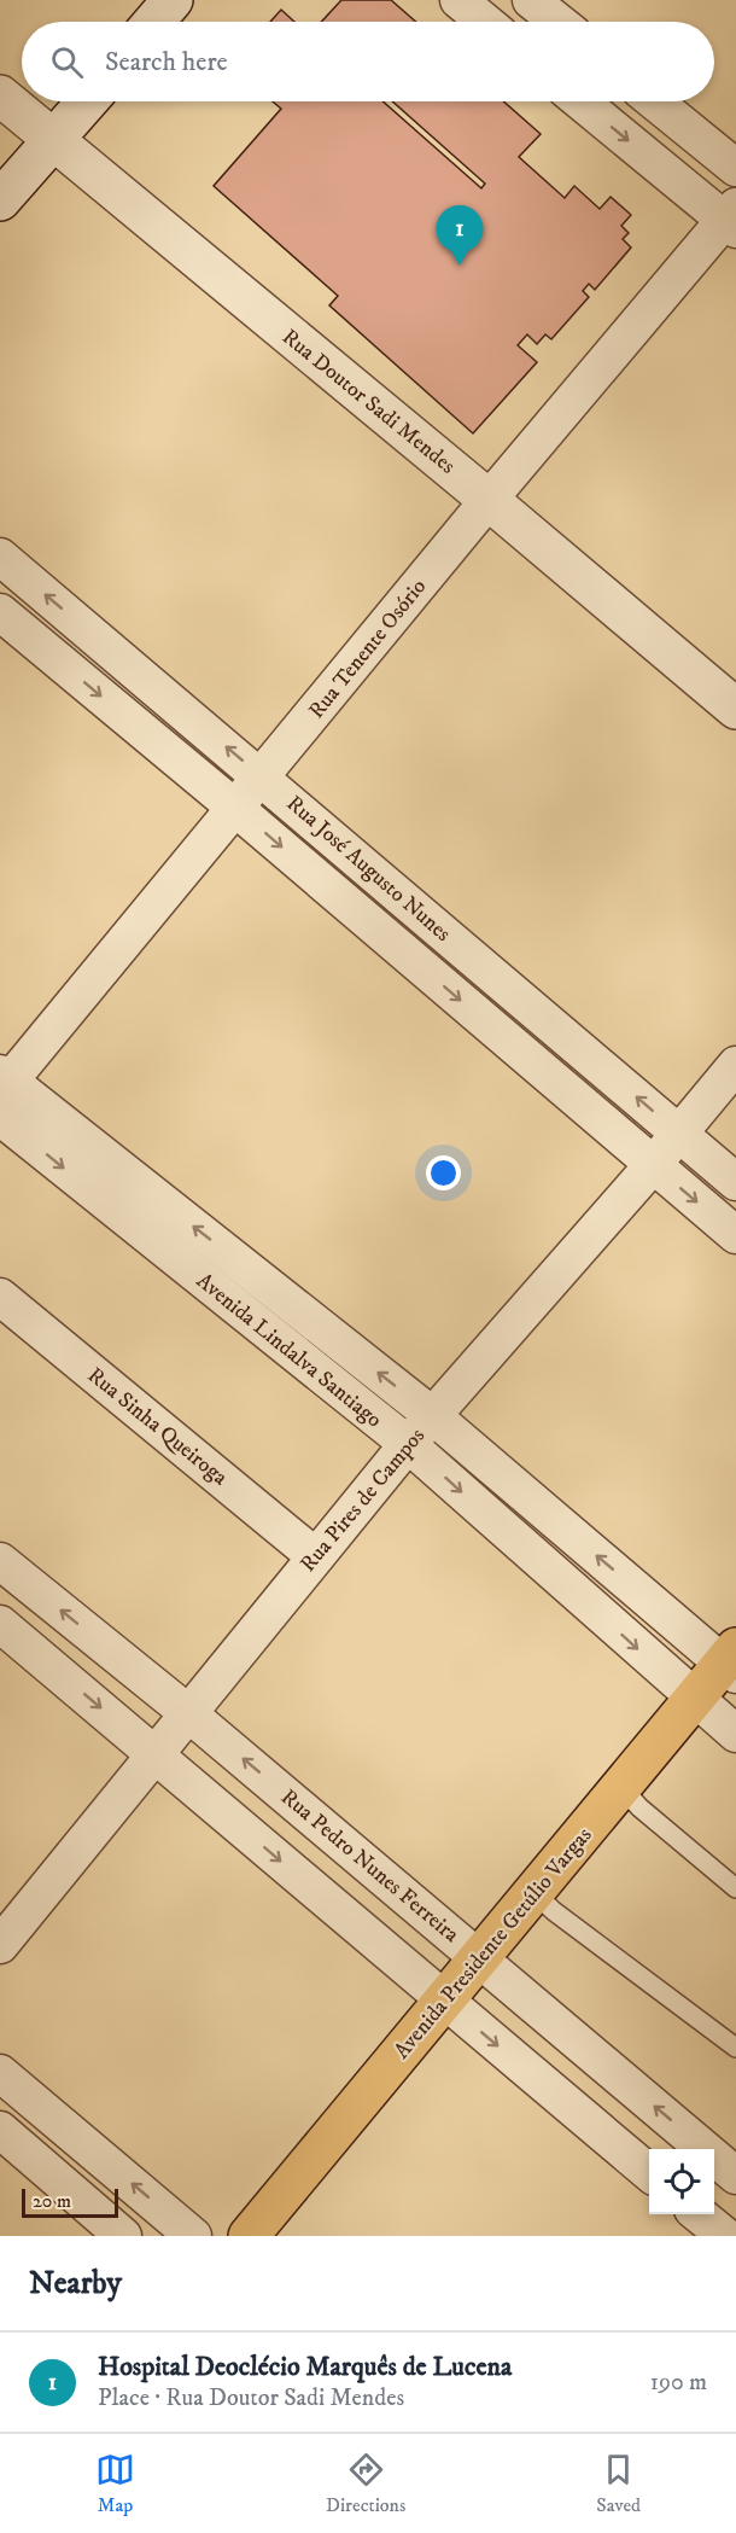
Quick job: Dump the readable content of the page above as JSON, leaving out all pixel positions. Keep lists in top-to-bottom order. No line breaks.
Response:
{"streets":{"main road":["Avenida Presidente Getúlio Vargas"],"street":["Rua Doutor Sadi Mendes","Rua Tenente Osório","Rua José Augusto Nunes","Avenida Lindalva Santiago","Rua Sinha Queiroga","Rua Pires de Campos","Rua Pedro Nunes Ferreira"]},"crossings":[["Rua Doutor Sadi Mendes","Rua Tenente Osório"],["Rua Tenente Osório","Rua José Augusto Nunes"],["Rua Tenente Osório","Avenida Lindalva Santiago"],["Rua José Augusto Nunes","Rua Pires de Campos"],["Avenida Lindalva Santiago","Rua Pires de Campos"],["Avenida Lindalva Santiago","Avenida Presidente Getúlio Vargas"],["Rua Sinha Queiroga","Rua Pires de Campos"],["Rua Pires de Campos","Rua Pedro Nunes Ferreira"],["Rua Pedro Nunes Ferreira","Avenida Presidente Getúlio Vargas"]],"scale_bar":"20 m","page":{"search":"Search here","pins":"1","scale":"20 m","heading":"Nearby","list":[{"mark":"1","name":"Hospital Deoclécio Marquês de Lucena","note":"Place · Rua Doutor Sadi Mendes","value":"190 m"}],"nav":["Map","Directions","Saved"]}}
